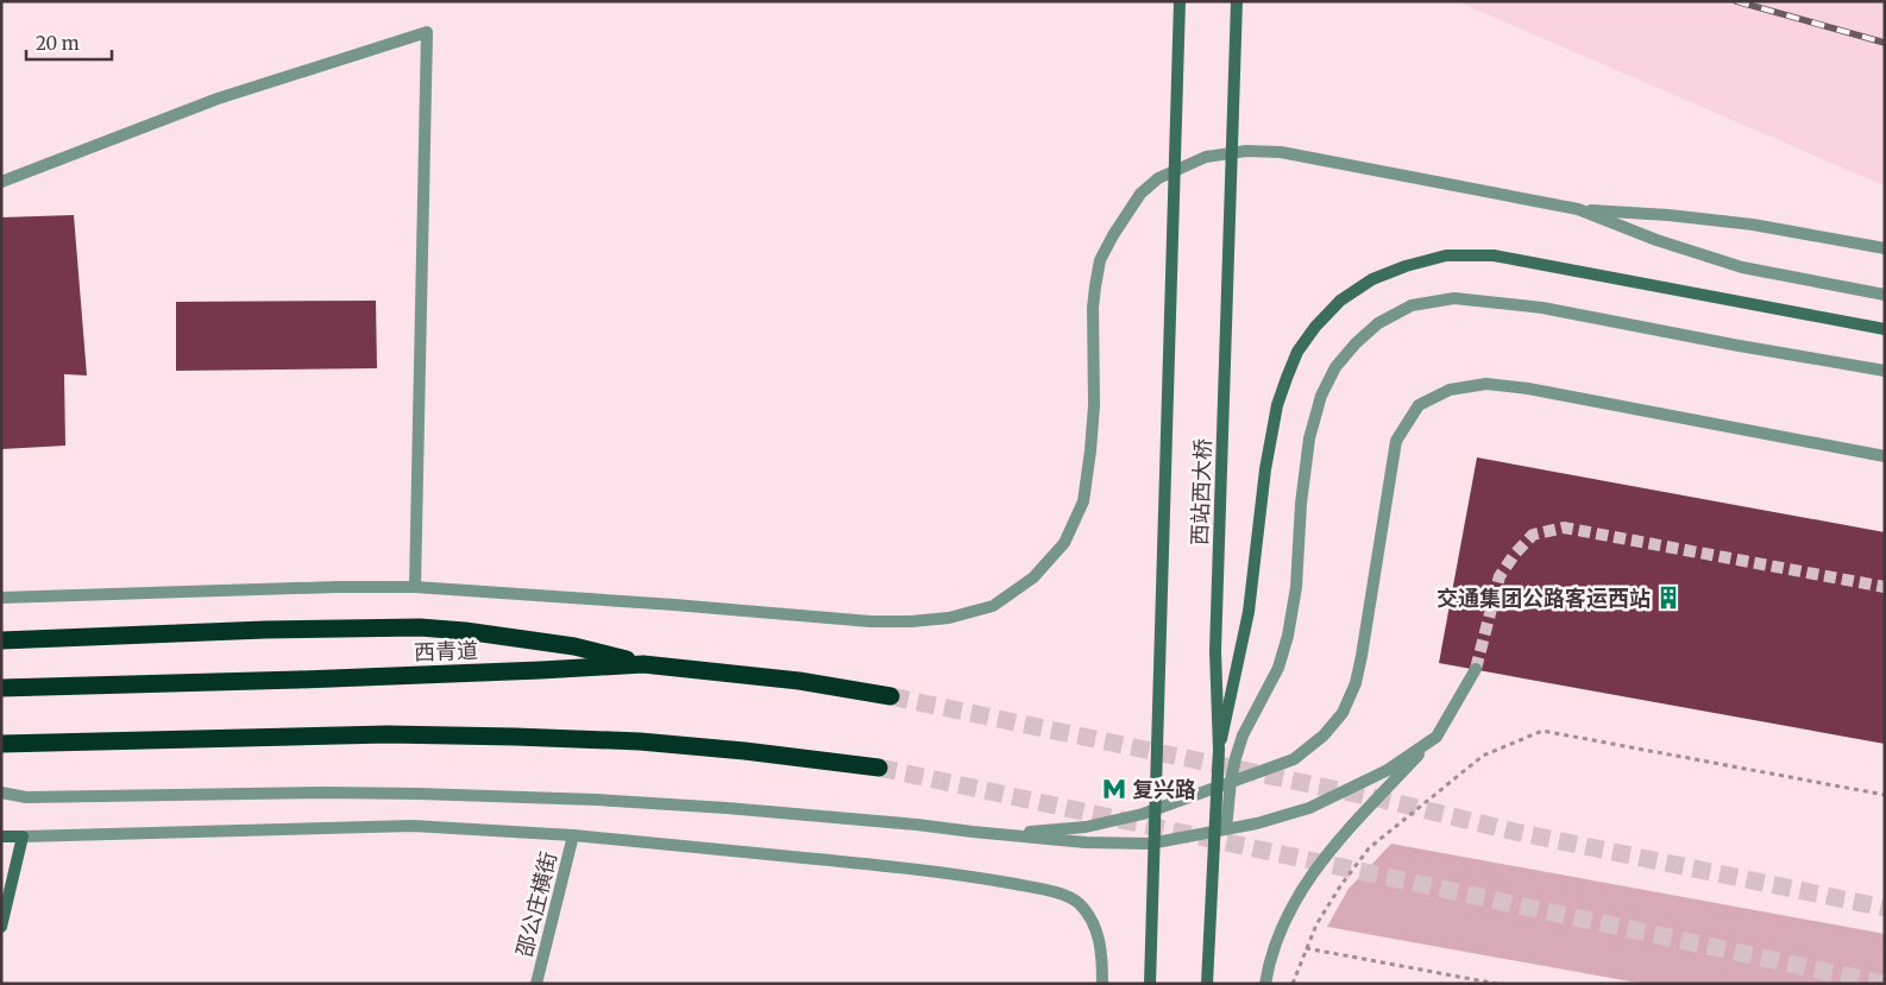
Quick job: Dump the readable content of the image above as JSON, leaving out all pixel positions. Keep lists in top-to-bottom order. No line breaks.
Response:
{"streets":{"highway":["西青道"],"main road":["西站西大桥"],"street":["邵公庄横街"]},"places":{"building":["交通集团公路客运西站"],"metro station":["复兴路"]},"scale_bar":"20 m"}
